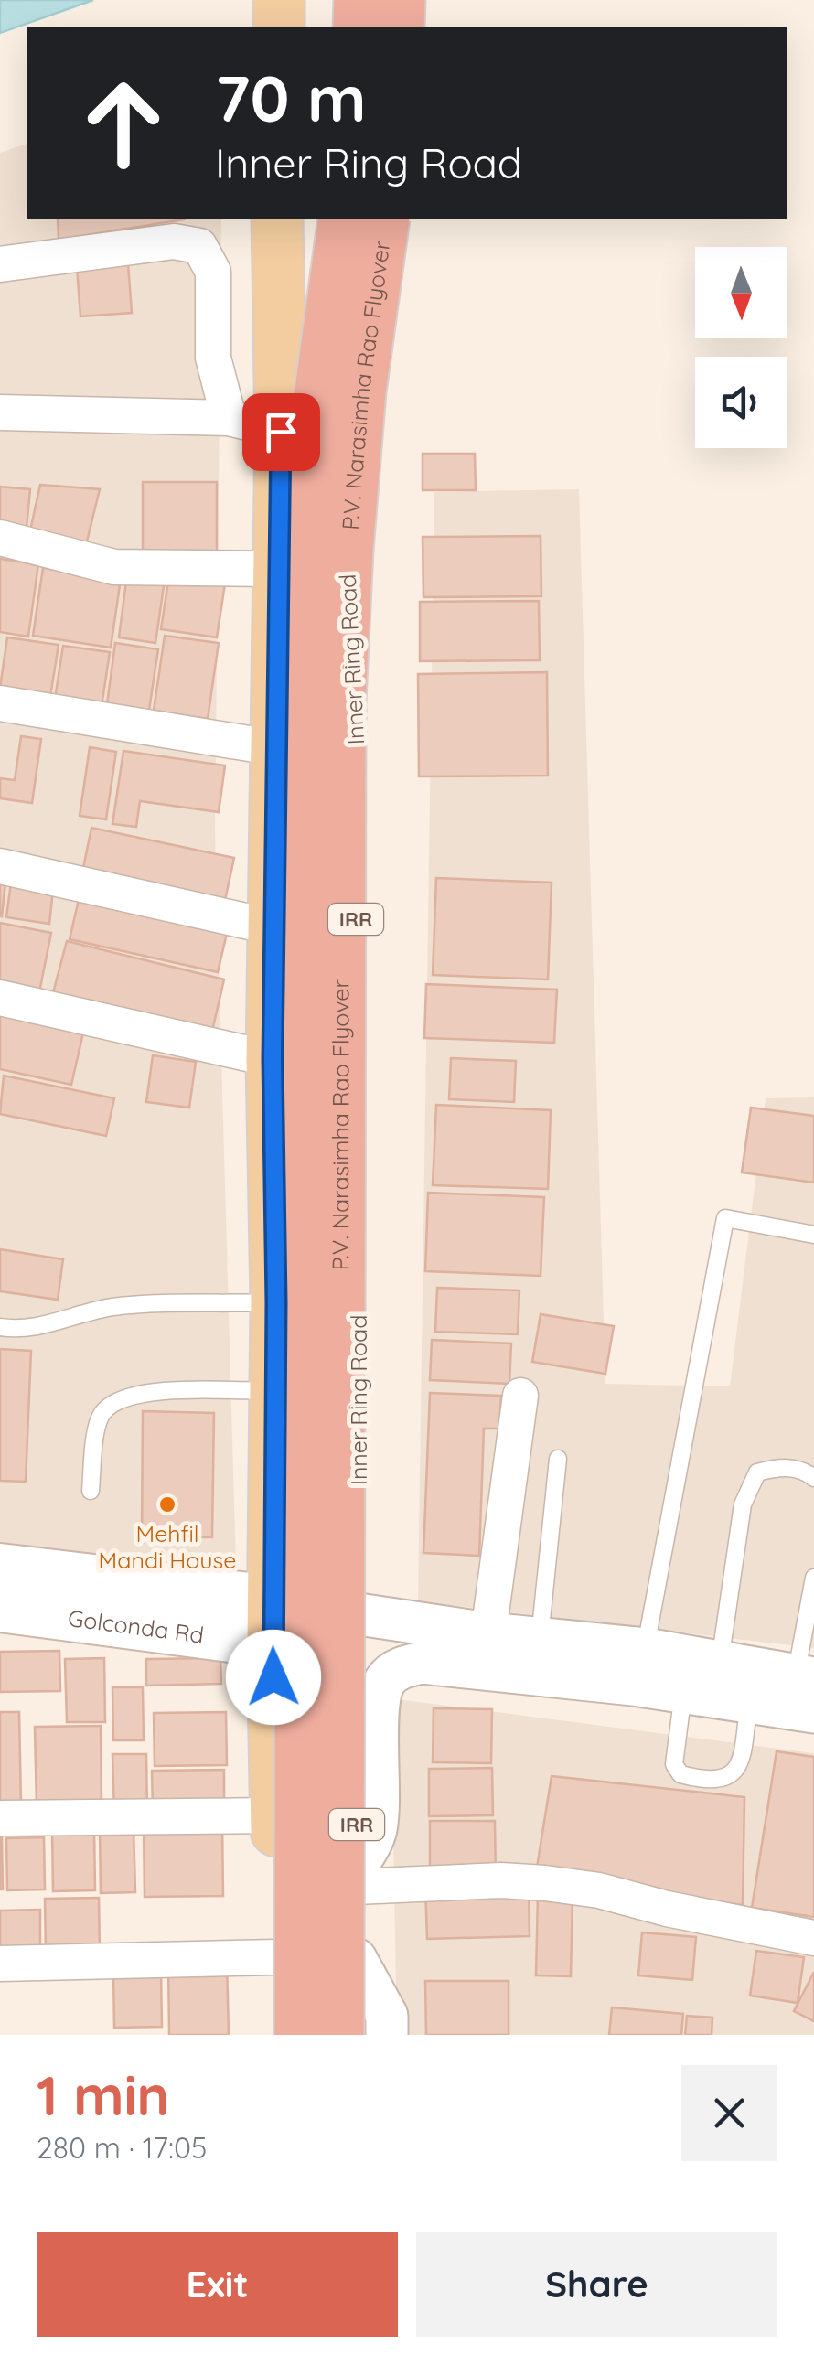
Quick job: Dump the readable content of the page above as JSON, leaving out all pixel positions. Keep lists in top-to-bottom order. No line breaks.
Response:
{"streets":{"highway":["P.V. Narasimha Rao Flyover"],"main road":["Inner Ring Road","IRR","Golconda Rd"]},"crossings":[["P.V. Narasimha Rao Flyover","Inner Ring Road"]],"places":["Mehfil Mandi House"],"north":"bottom","page":{"turn":["70 m","Inner Ring Road"],"heading":["1 min","280 m · 17:05"],"buttons":["Exit","Share"]}}
